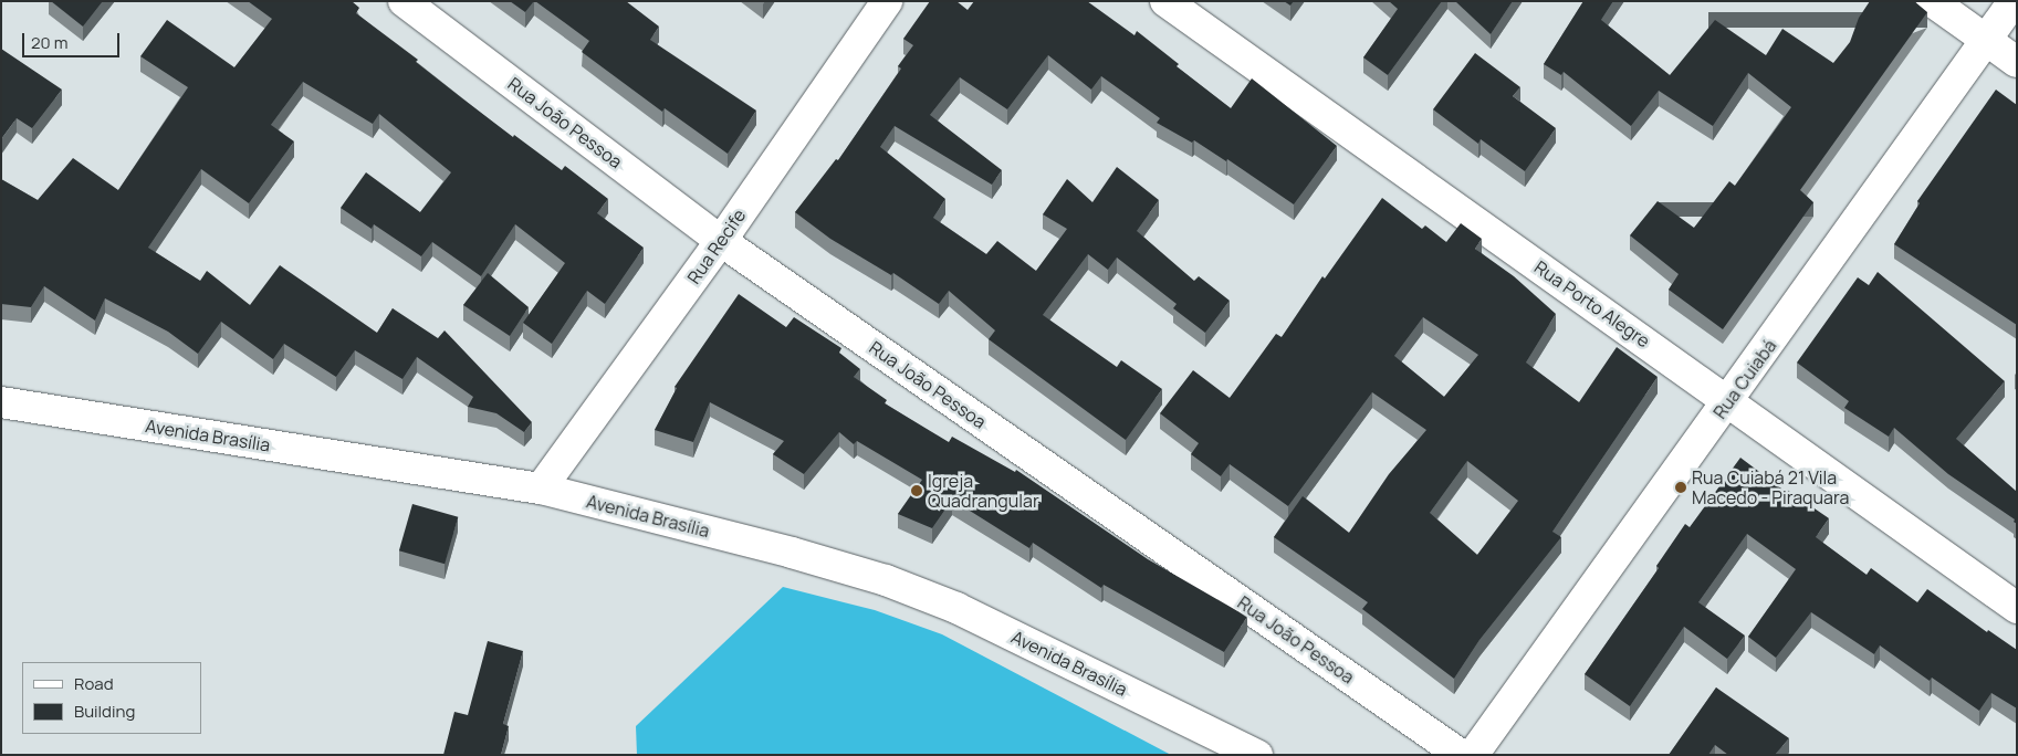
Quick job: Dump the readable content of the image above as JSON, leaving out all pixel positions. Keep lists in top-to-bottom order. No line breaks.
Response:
{"streets":{"street":["Rua João Pessoa","Rua Recife","Rua Porto Alegre","Rua Cuiabá","Avenida Brasília"]},"crossings":[["Rua João Pessoa","Rua Recife"],["Rua Recife","Avenida Brasília"],["Rua Porto Alegre","Rua Cuiabá"]],"places":["Rua Cuiabá 21 Vila Macedo - Piraquara","Igreja Quadrangular"],"legend":["Road","Building"],"scale_bar":"20 m"}
